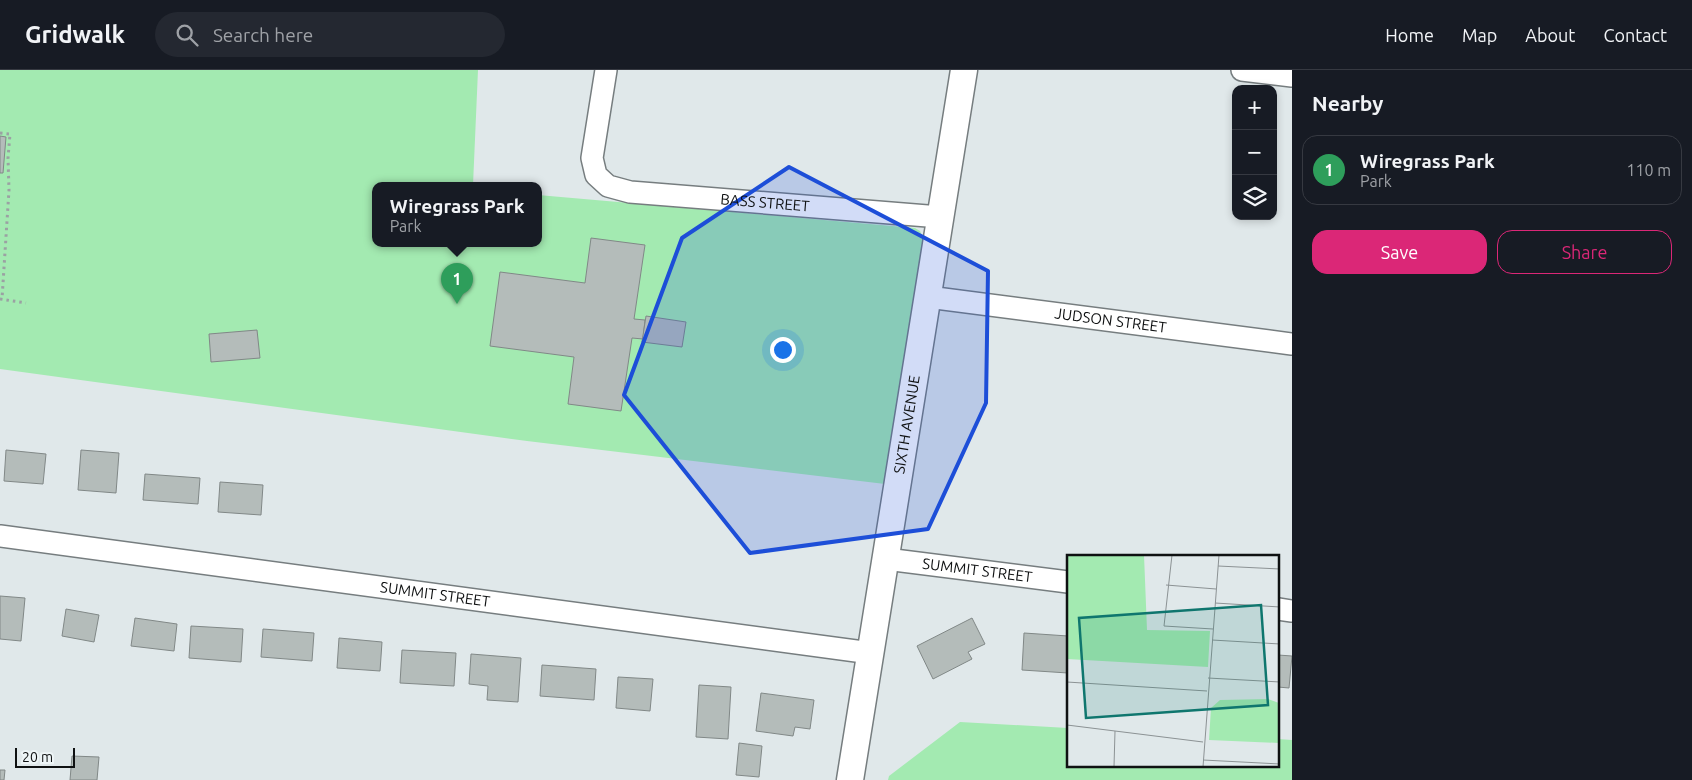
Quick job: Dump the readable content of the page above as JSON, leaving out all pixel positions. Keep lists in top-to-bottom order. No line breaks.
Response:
{"streets":{"street":["BASS STREET","JUDSON STREET","SIXTH AVENUE","SUMMIT STREET"]},"crossings":[["BASS STREET","SIXTH AVENUE"],["JUDSON STREET","SIXTH AVENUE"],["SIXTH AVENUE","SUMMIT STREET"]],"scale_bar":"20 m","page":{"header":"Gridwalk","search":"Search here","nav":["Home","Map","About","Contact"],"heading":"Nearby","map_buttons":["+","−"],"list":[{"mark":"1","name":"Wiregrass Park","note":"Park","value":"110 m"}],"popup":["Wiregrass Park","Park"],"buttons":["Save","Share"],"pins":"1","scale":"20 m"}}
